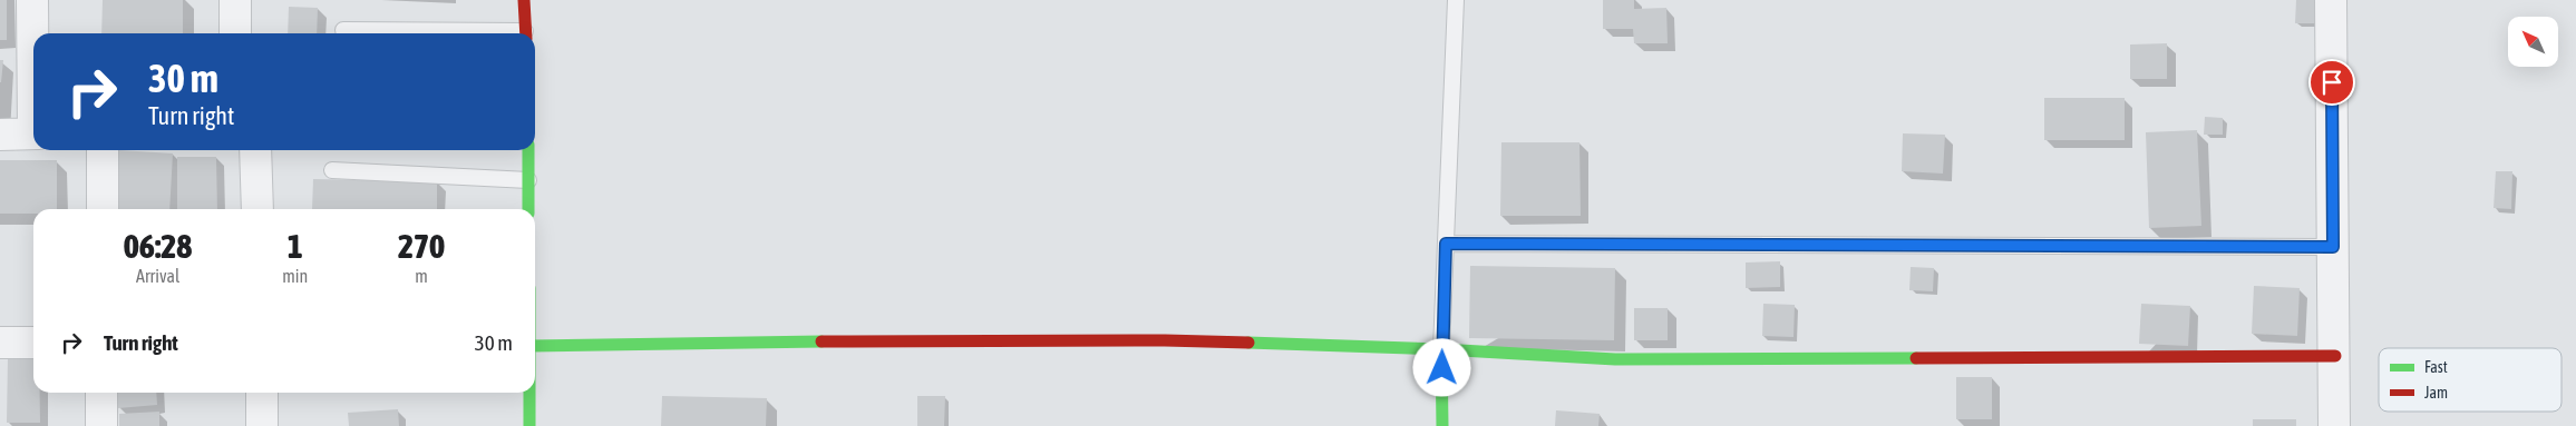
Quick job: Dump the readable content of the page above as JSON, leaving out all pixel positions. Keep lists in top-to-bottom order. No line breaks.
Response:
{"legend":["Fast","Jam"],"north":"top left","page":{"turn":["30 m","Turn right"],"eta":["06:28","Arrival","1","min","270","m"],"list":[{"name":"Turn right","value":"30 m"}]}}
